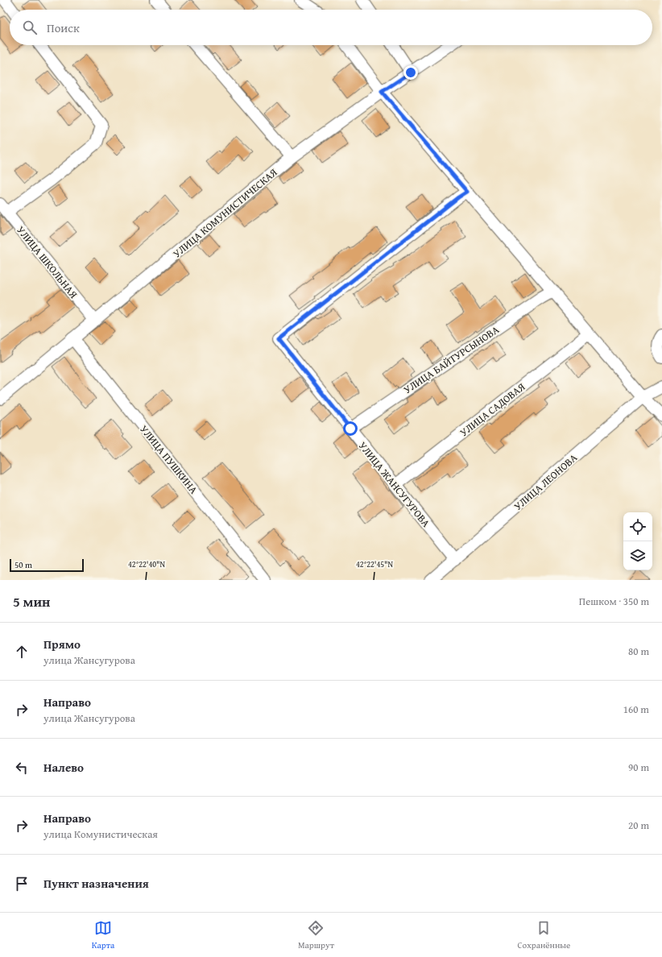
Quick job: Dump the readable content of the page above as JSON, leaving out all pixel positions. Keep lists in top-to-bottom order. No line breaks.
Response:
{"streets":{"street":["УЛИЦА КОМУНИСТИЧЕСКАЯ","УЛИЦА ШКОЛЬНАЯ","УЛИЦА БАЙТУРСЫНОВА","УЛИЦА САДОВАЯ","УЛИЦА ПУШКИНА","УЛИЦА ЛЕОНОВА","УЛИЦА ЖАНСУГУРОВА"]},"crossings":[["УЛИЦА КОМУНИСТИЧЕСКАЯ","УЛИЦА ШКОЛЬНАЯ"],["УЛИЦА КОМУНИСТИЧЕСКАЯ","УЛИЦА ПУШКИНА"],["УЛИЦА БАЙТУРСЫНОВА","УЛИЦА ЖАНСУГУРОВА"],["УЛИЦА САДОВАЯ","УЛИЦА ЖАНСУГУРОВА"],["УЛИЦА ЛЕОНОВА","УЛИЦА ЖАНСУГУРОВА"]],"scale_bar":"50 m","page":{"search":"Поиск","scale":"50 m","heading":["5 мин","Пешком · 350 m"],"list":[["Прямо","улица Жансугурова","80 m"],["Направо","улица Жансугурова","160 m"],["Налево","90 m"],["Направо","улица Комунистическая","20 m"],"Пункт назначения"],"nav":["Карта","Маршрут","Сохранённые"]},"coordinates":["42°22'40\"N","42°22'45\"N"]}
